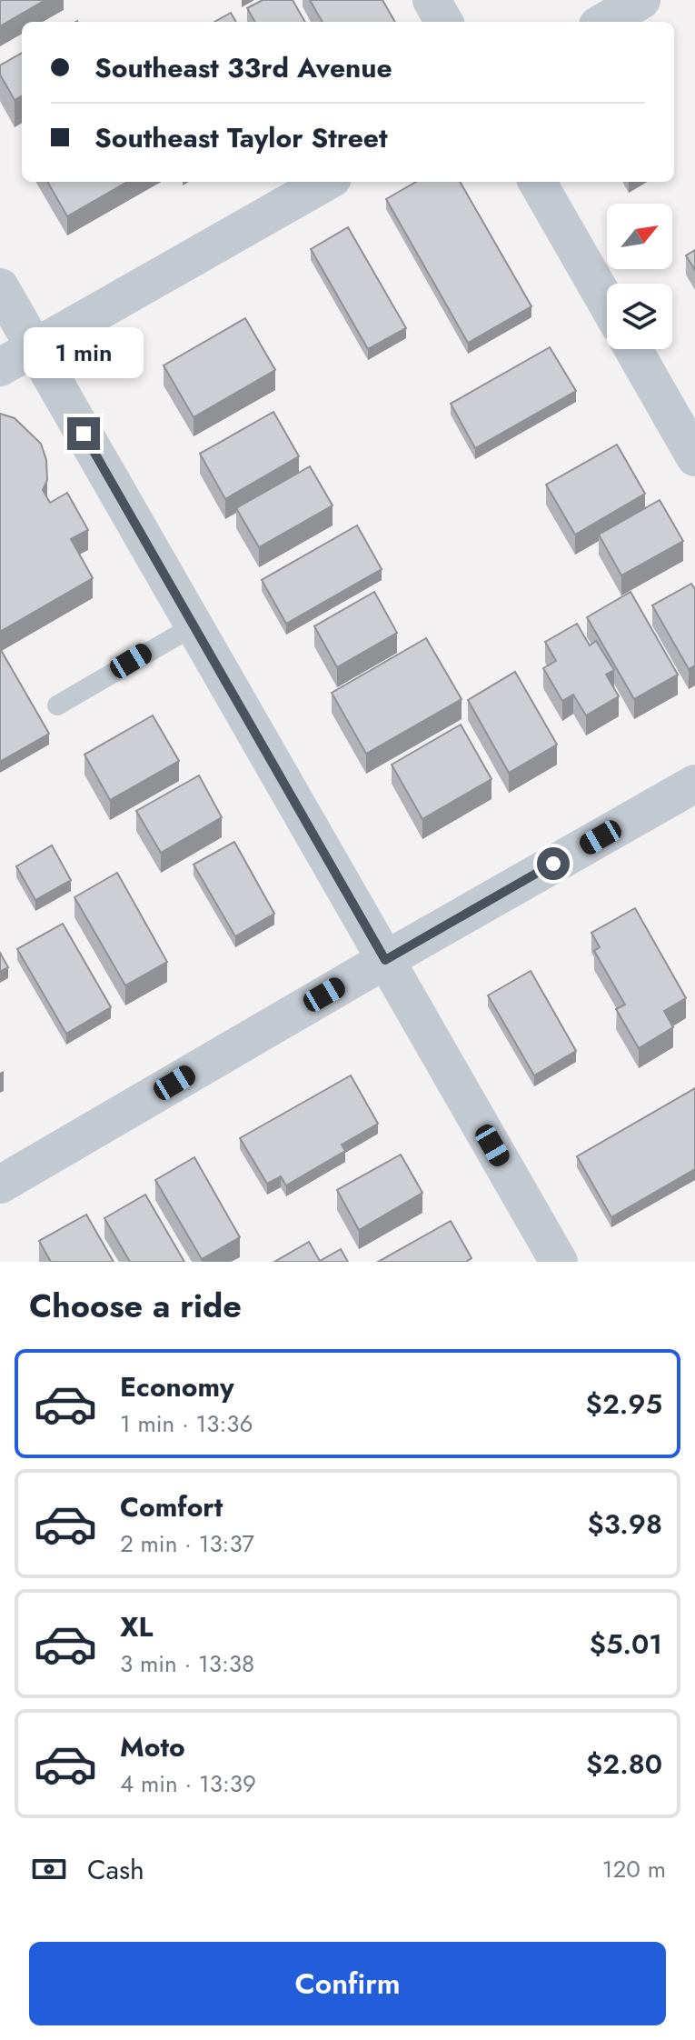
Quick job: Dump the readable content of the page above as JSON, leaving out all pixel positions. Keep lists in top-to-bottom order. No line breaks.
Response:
{"north":"top right","page":{"banner":["Southeast 33rd Avenue","Southeast Taylor Street"],"bubble":"1 min","heading":"Choose a ride","list":[{"name":"Economy","note":"1 min · 13:36","value":"$2.95"},{"name":"Comfort","note":"2 min · 13:37","value":"$3.98"},{"name":"XL","note":"3 min · 13:38","value":"$5.01"},{"name":"Moto","note":"4 min · 13:39","value":"$2.80"}],"pay":["Cash","120 m"],"buttons":"Confirm"}}
